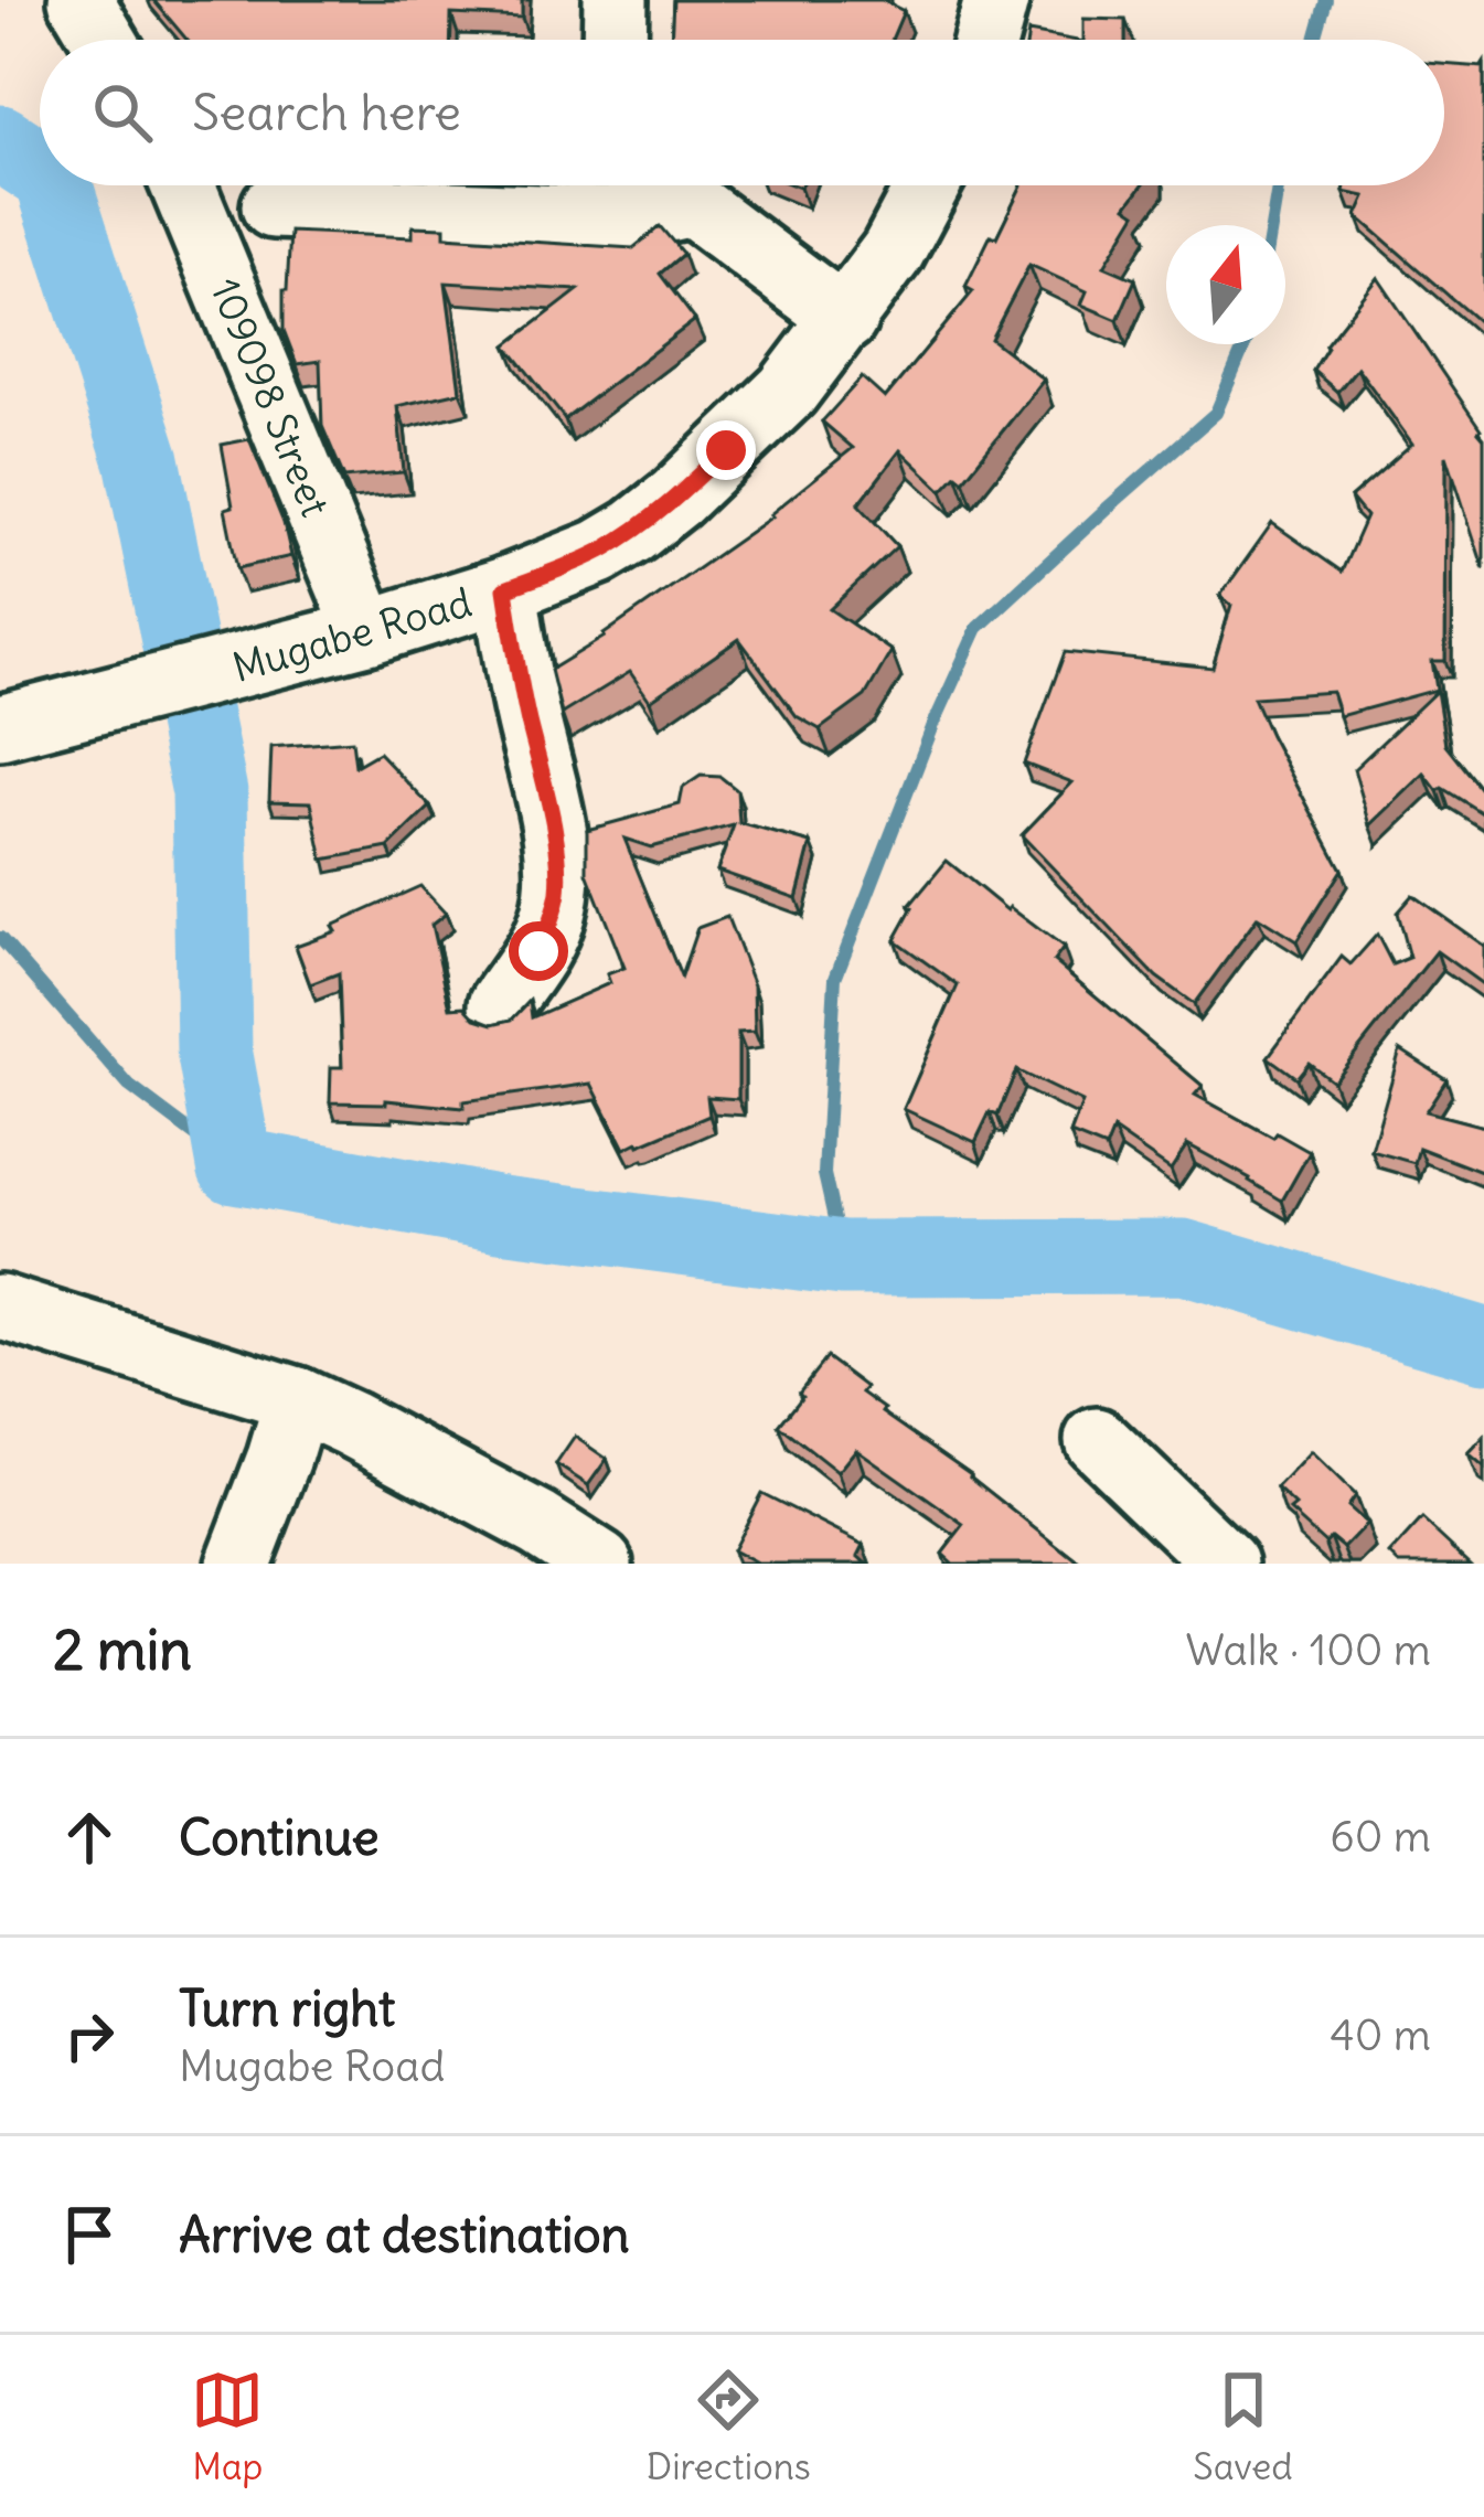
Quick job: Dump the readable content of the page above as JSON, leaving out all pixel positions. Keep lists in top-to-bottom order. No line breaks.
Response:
{"streets":{"street":["109098 Street","Mugabe Road"]},"crossings":[["109098 Street","Mugabe Road"]],"north":"top","page":{"search":"Search here","heading":["2 min","Walk · 100 m"],"list":[["Continue","60 m"],["Turn right","Mugabe Road","40 m"],"Arrive at destination"],"nav":["Map","Directions","Saved"]}}
